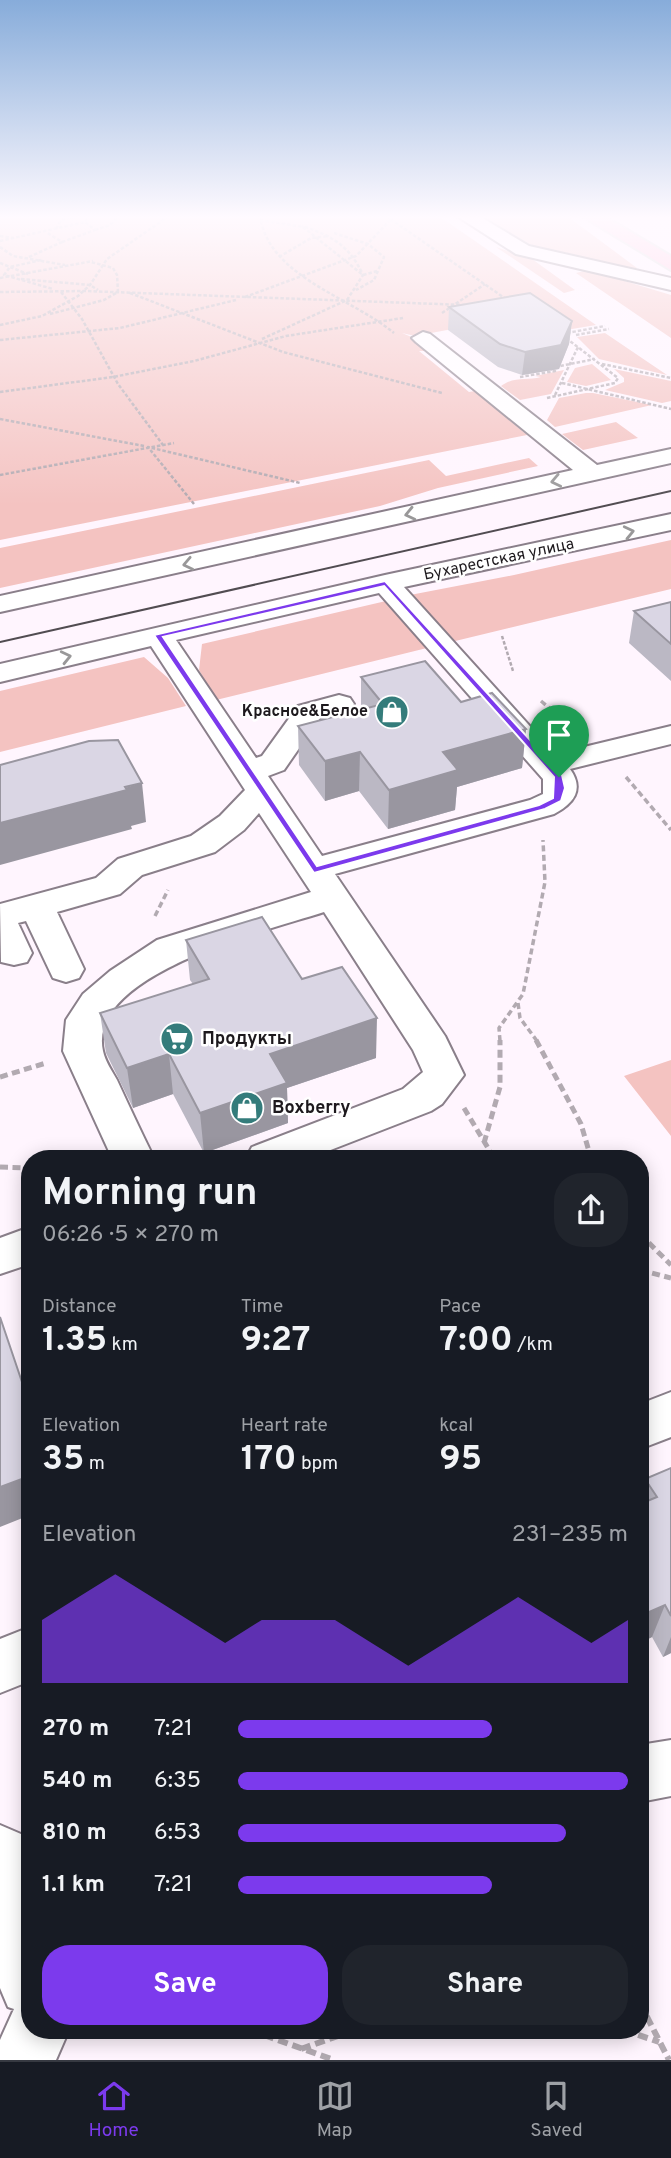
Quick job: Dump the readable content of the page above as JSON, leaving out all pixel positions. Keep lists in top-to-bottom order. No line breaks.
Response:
{"streets":{"street":["Бухарестская улица"]},"places":{"shop":["Красное&Белое","Boxberry"],"supermarket":["Продукты"]},"page":{"heading":["Morning run","06:26 · 5 × 270 m"],"stats":[["Distance","1.35 km"],["Time","9:27"],["Pace","7:00 /km"],["Elevation","35 m"],["Heart rate","170 bpm"],["kcal","95"]],"chart":["Elevation","231–235 m"],"list":[{"name":"270 m","note":"7:21"},{"name":"540 m","note":"6:35"},{"name":"810 m","note":"6:53"},{"name":"1.1 km","note":"7:21"}],"buttons":["Save","Share"],"tabs":["Home","Map","Saved"]}}
